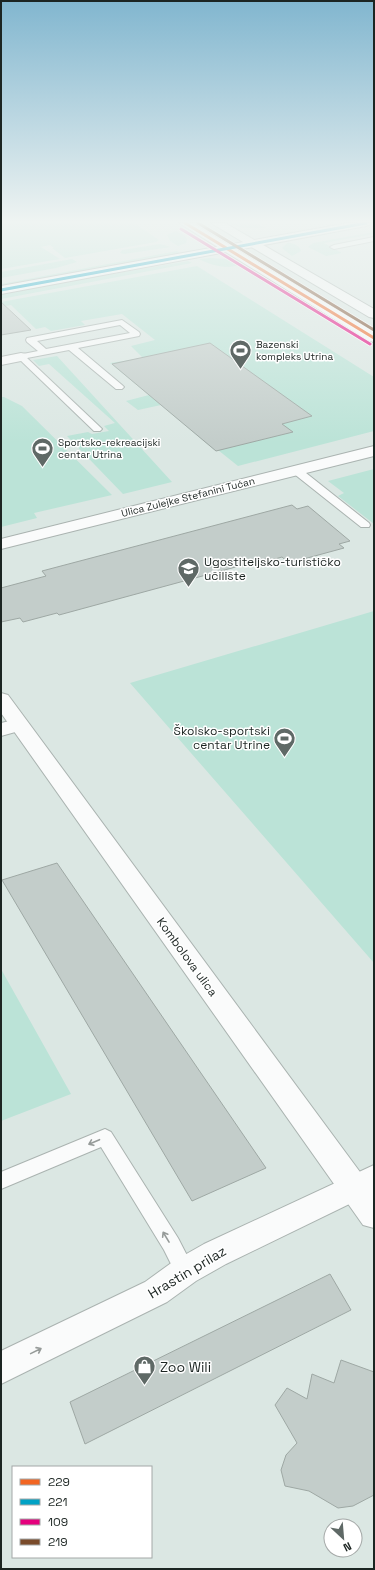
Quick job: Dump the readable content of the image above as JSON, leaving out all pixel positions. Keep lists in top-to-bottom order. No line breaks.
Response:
{"streets":{"street":["Ulica Zulejke Stefanini Tućan","Kombolova ulica","Hrastin prilaz"]},"crossings":[["Kombolova ulica","Hrastin prilaz"]],"one_way":["Hrastin prilaz"],"places":{"sports":["Bazenski kompleks Utrina","Sportsko-rekreacijski centar Utrina","Školsko-sportski centar Utrine"],"school or university":["Ugostiteljsko-turističko učilište"],"shop":["Zoo Wili"]},"lines":["transit line 229","transit line 109","transit line 219"],"legend":["229","221","109","219"],"north":"bottom right"}
